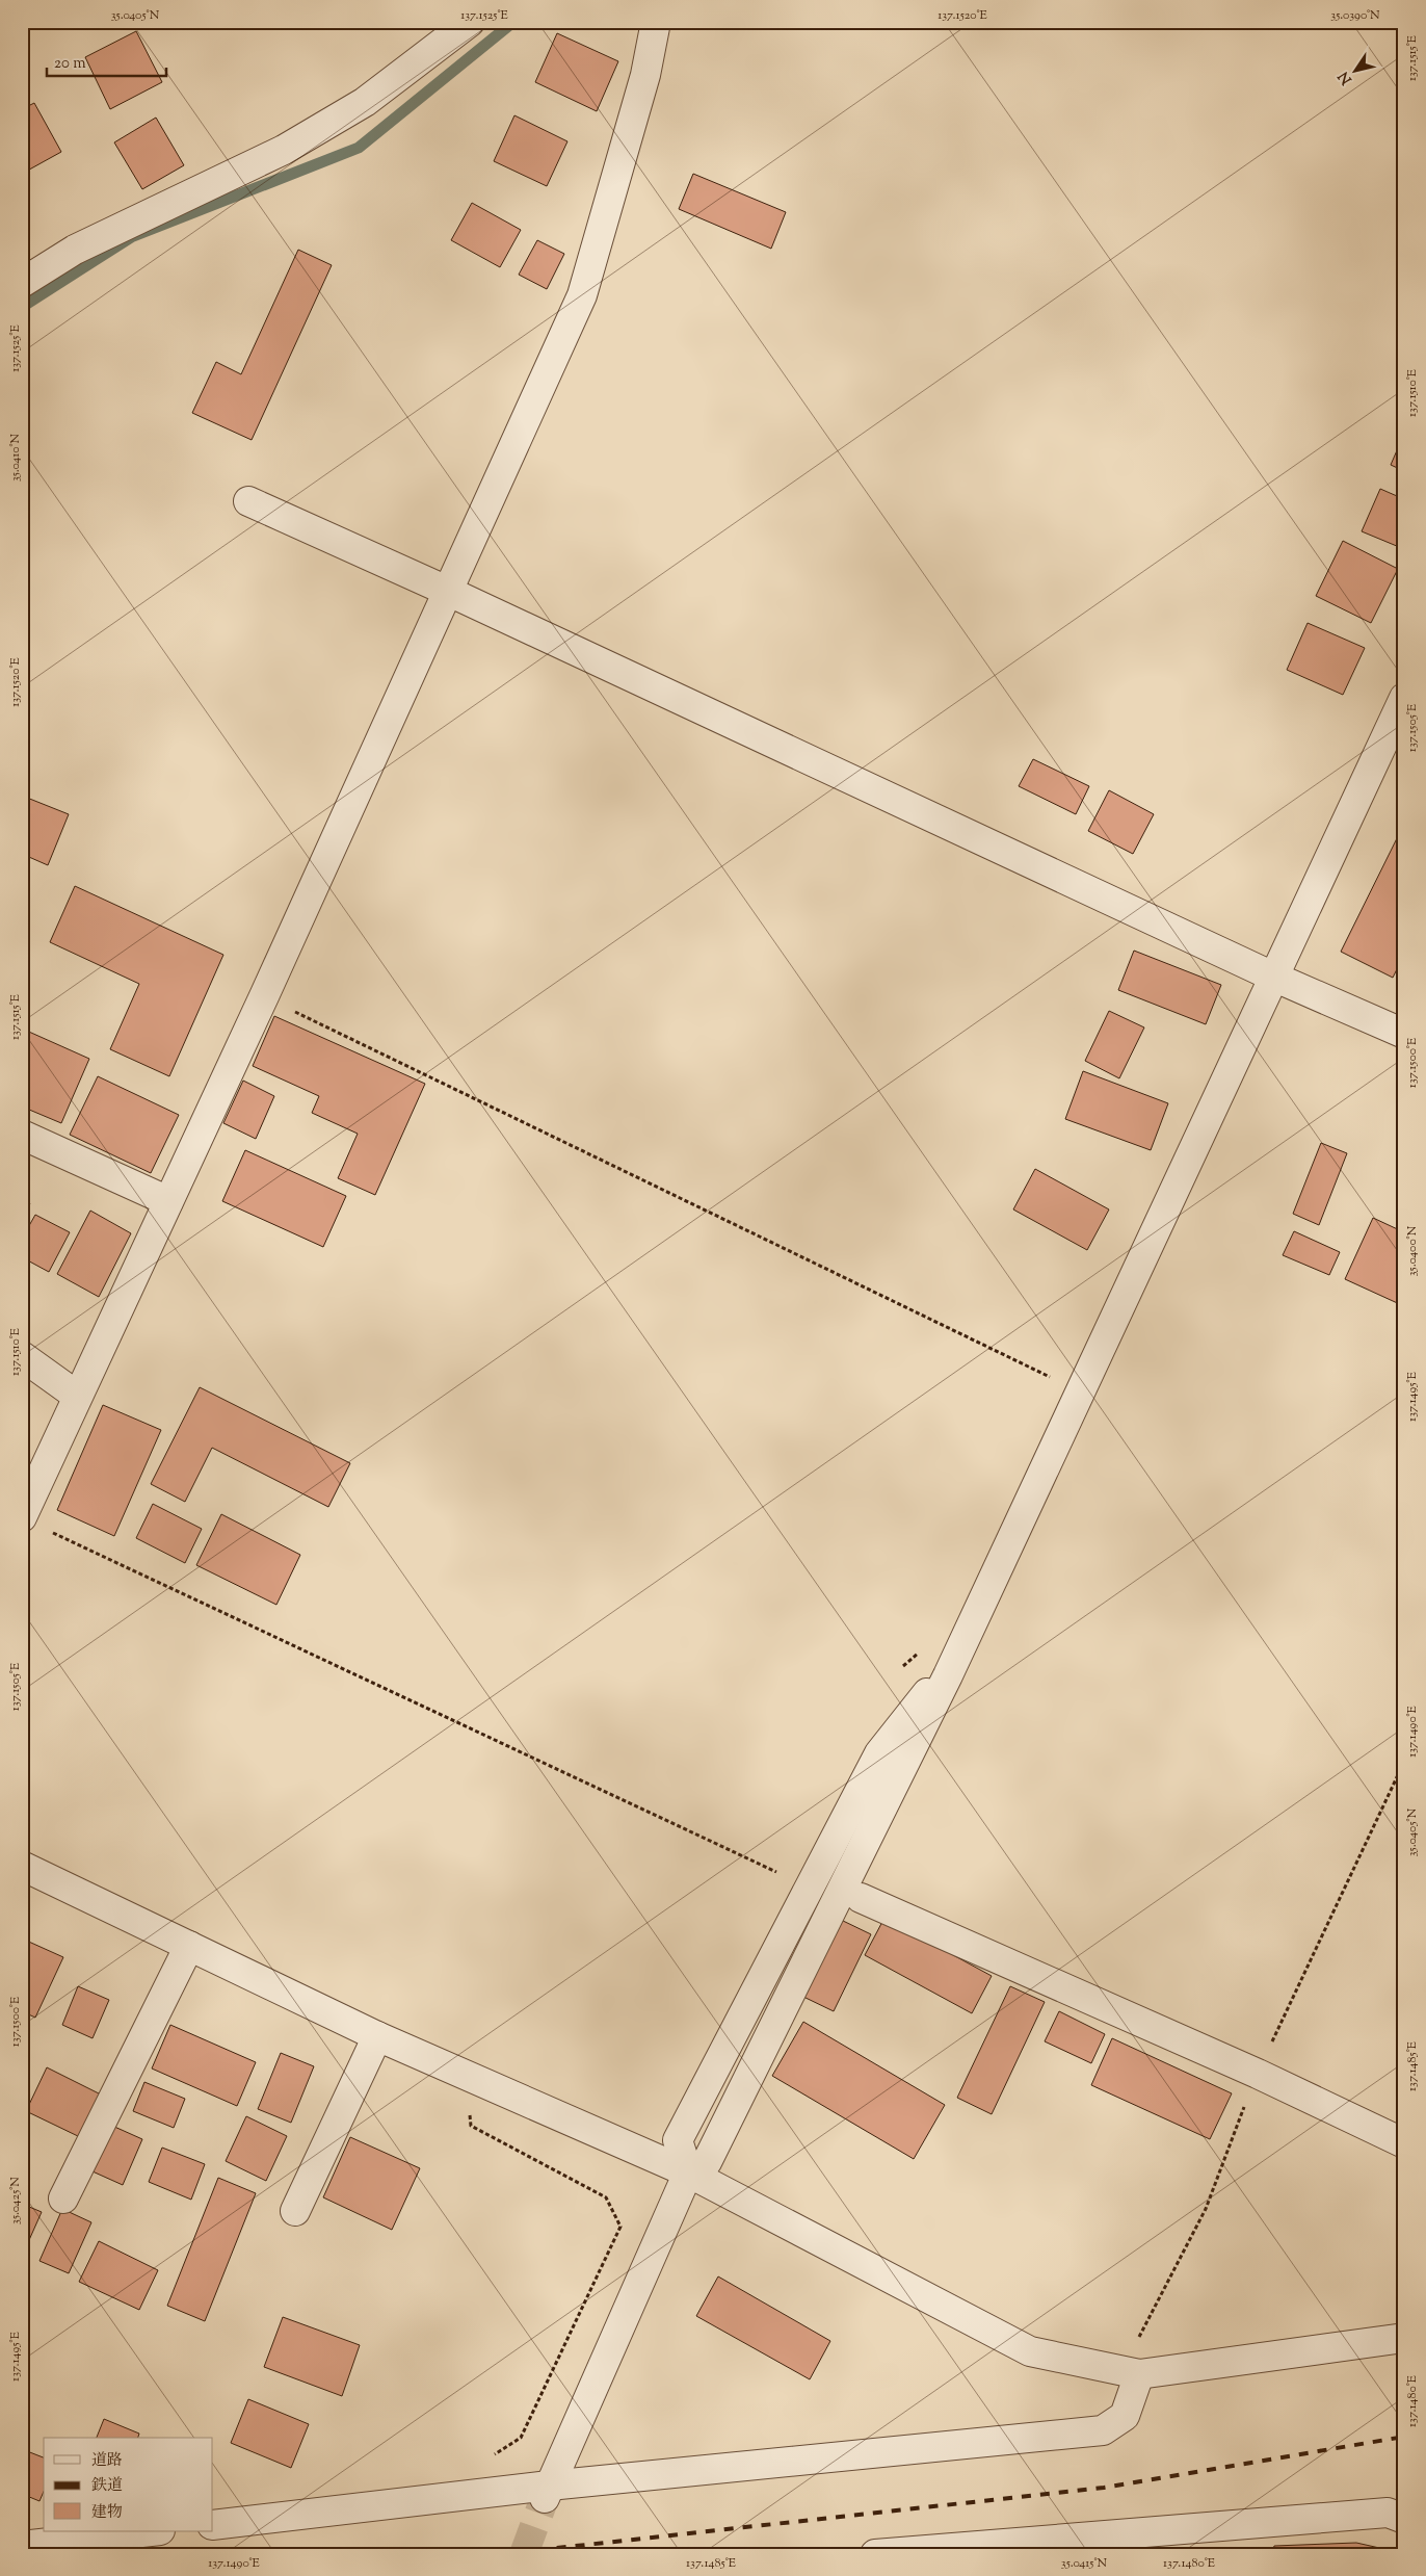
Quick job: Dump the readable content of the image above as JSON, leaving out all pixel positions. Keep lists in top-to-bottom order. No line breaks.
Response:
{"legend":["道路","鉄道","建物"],"scale_bar":"20 m","north":"bottom left","coordinates":["35.0405°N","137.1525°E","137.1520°E","35.0390°N","137.1515°E","137.1510°E","35.0410°N","137.1505°E","137.1500°E","35.0400°N","137.1495°E","137.1490°E","137.1485°E","35.0425°N","137.1480°E","35.0415°N"]}
